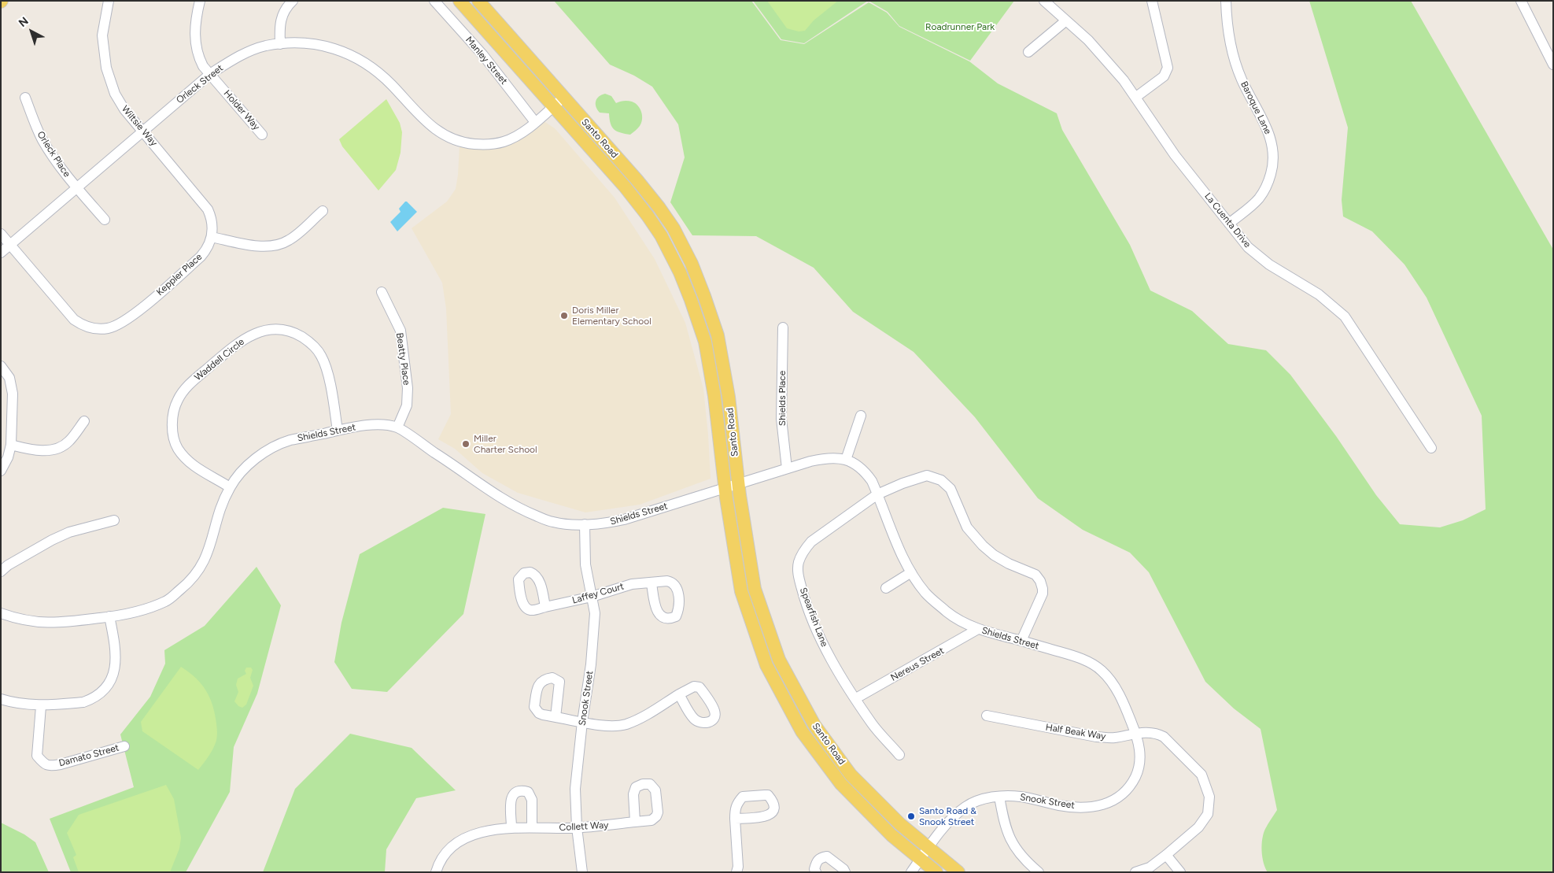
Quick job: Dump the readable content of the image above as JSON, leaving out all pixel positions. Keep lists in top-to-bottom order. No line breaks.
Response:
{"streets":{"main road":["Santo Road"],"street":["Manley Street","Orleck Street","Baroque Lane","Holder Way","Wiltsie Way","Orleck Place","La Cuenta Drive","Keppler Place","Beatty Place","Waddell Circle","Shields Place","Shields Street","Laffey Court","Spearfish Lane","Nereus Street","Snook Street","Half Beak Way","Damato Street","Collett Way"]},"crossings":[["Manley Street","Orleck Street"],["Orleck Street","Holder Way"],["Orleck Street","Wiltsie Way"],["Orleck Street","Santo Road"],["Orleck Street","Orleck Place"],["Orleck Street","Keppler Place"],["Baroque Lane","La Cuenta Drive"],["Wiltsie Way","Keppler Place"],["Santo Road","Shields Street"],["Santo Road","Snook Street"],["Beatty Place","Shields Street"],["Waddell Circle","Shields Street"],["Shields Place","Shields Street"],["Shields Street","Spearfish Lane"],["Shields Street","Nereus Street"],["Shields Street","Snook Street"],["Shields Street","Half Beak Way"],["Laffey Court","Snook Street"],["Spearfish Lane","Nereus Street"],["Snook Street","Half Beak Way"],["Snook Street","Collett Way"]],"parks":["Roadrunner Park"],"places":["Doris Miller Elementary School","Miller Charter School","Santo Road & Snook Street"],"north":"top left"}
